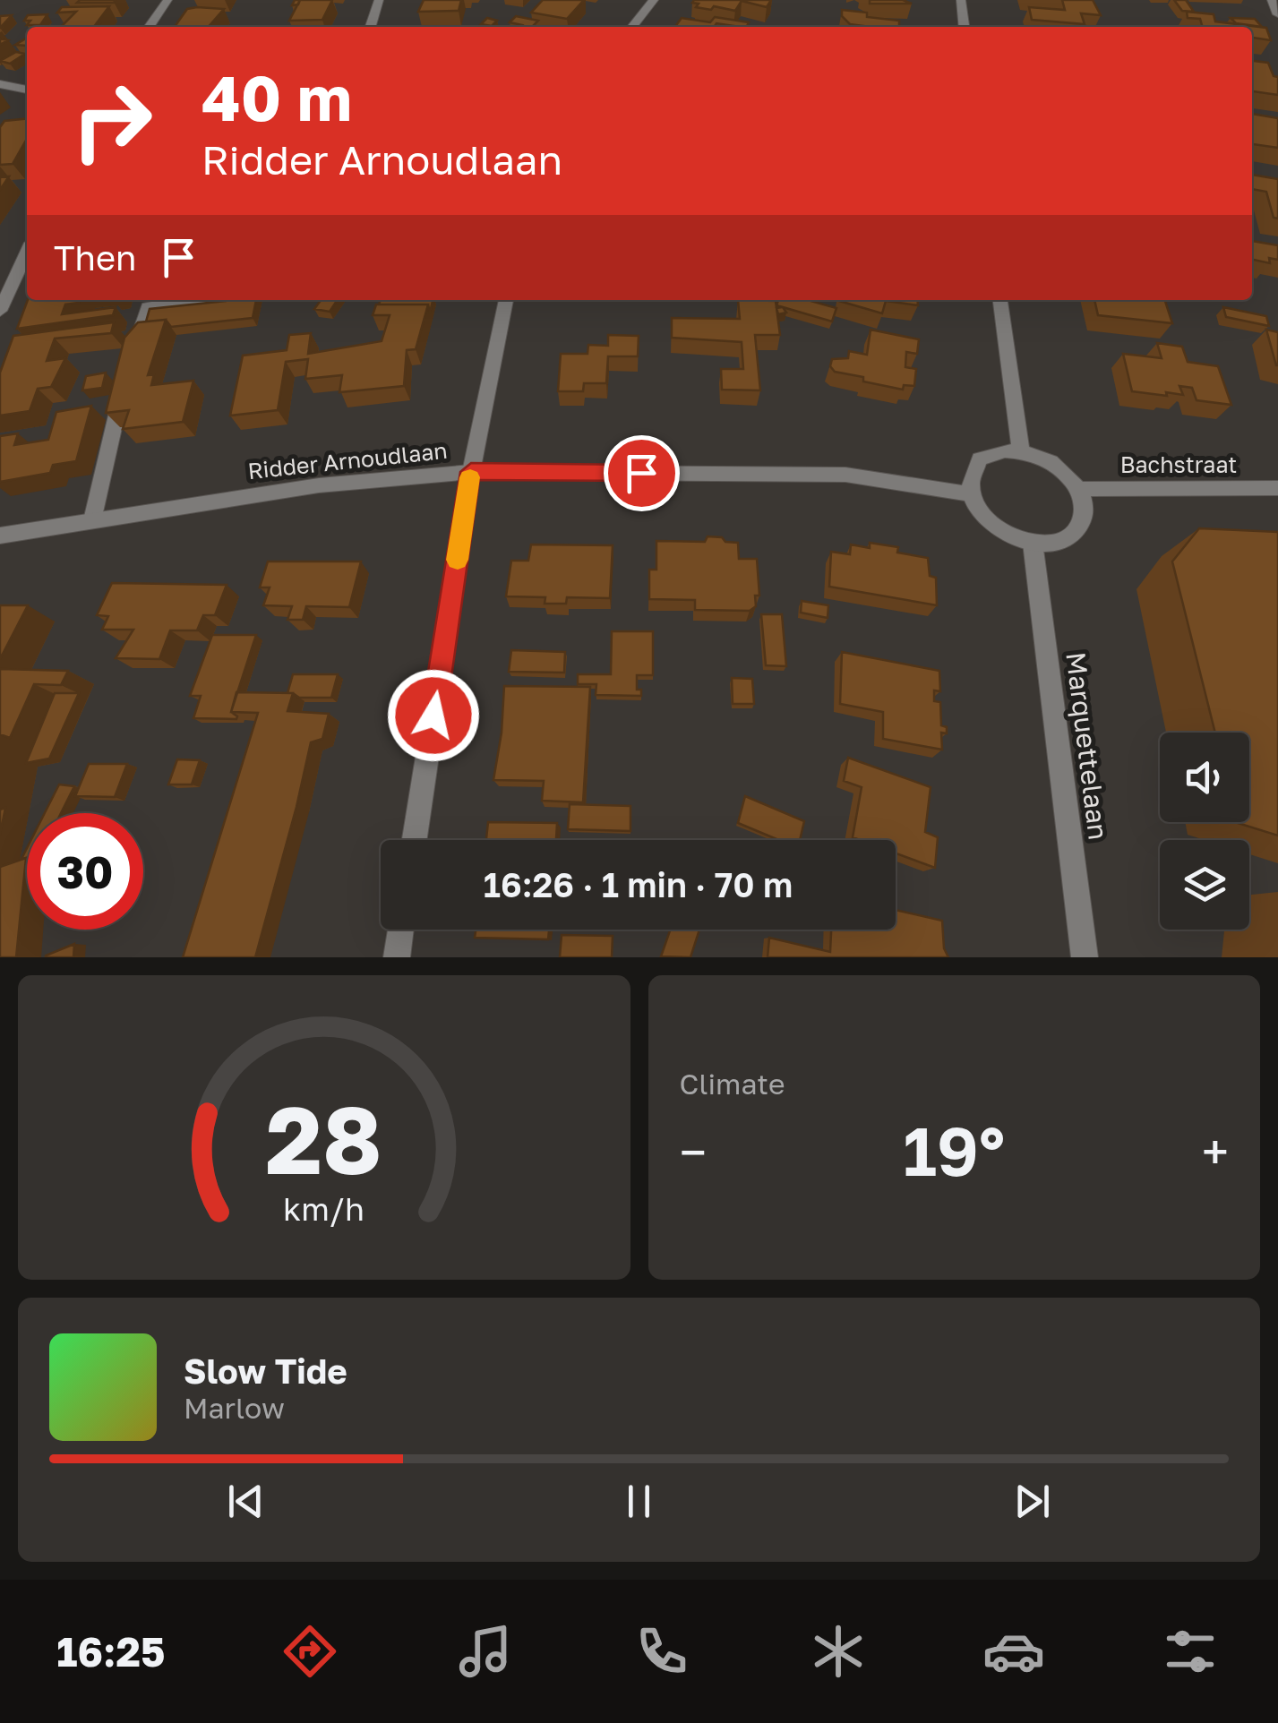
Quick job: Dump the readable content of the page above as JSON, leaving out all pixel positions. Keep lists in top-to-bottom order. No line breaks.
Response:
{"streets":{"street":["Ridder Arnoudlaan","Bachstraat","Marquettelaan"]},"crossings":[["Ridder Arnoudlaan","Bachstraat"],["Ridder Arnoudlaan","Marquettelaan"],["Bachstraat","Marquettelaan"]],"page":{"turn":["40 m","Ridder Arnoudlaan"],"then":"Then","limit":"30","trip":"16:26 · 1 min · 70 m","tile":"Climate","heat":["−","19°","+"],"song":["Slow Tide","Marlow"],"tabs":"16:25","gauge":["28","km/h"]}}
